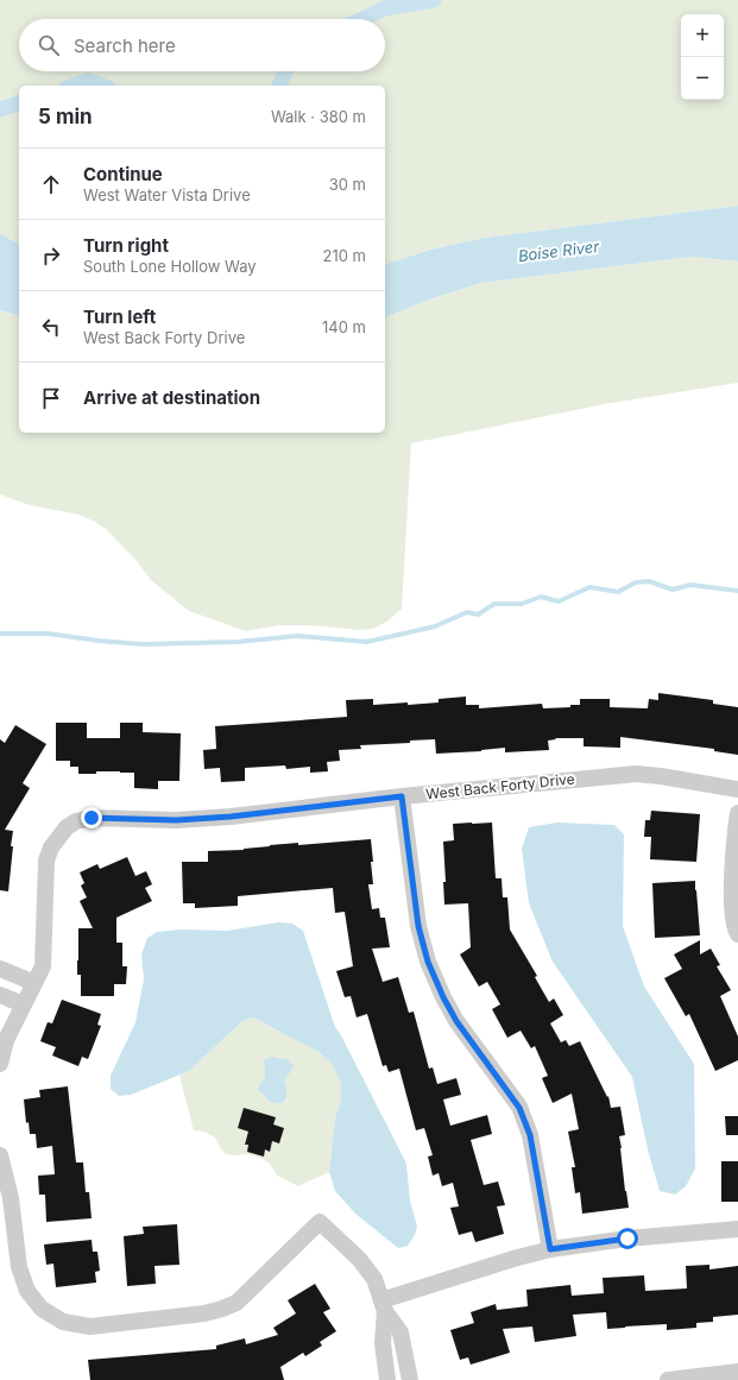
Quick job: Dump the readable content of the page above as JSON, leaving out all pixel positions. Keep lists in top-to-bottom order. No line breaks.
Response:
{"streets":{"street":["West Back Forty Drive"]},"water":["Boise River"],"page":{"map_buttons":["+","−"],"search":"Search here","heading":["5 min","Walk · 380 m"],"list":[["Continue","West Water Vista Drive","30 m"],["Turn right","South Lone Hollow Way","210 m"],["Turn left","West Back Forty Drive","140 m"],"Arrive at destination"]}}
